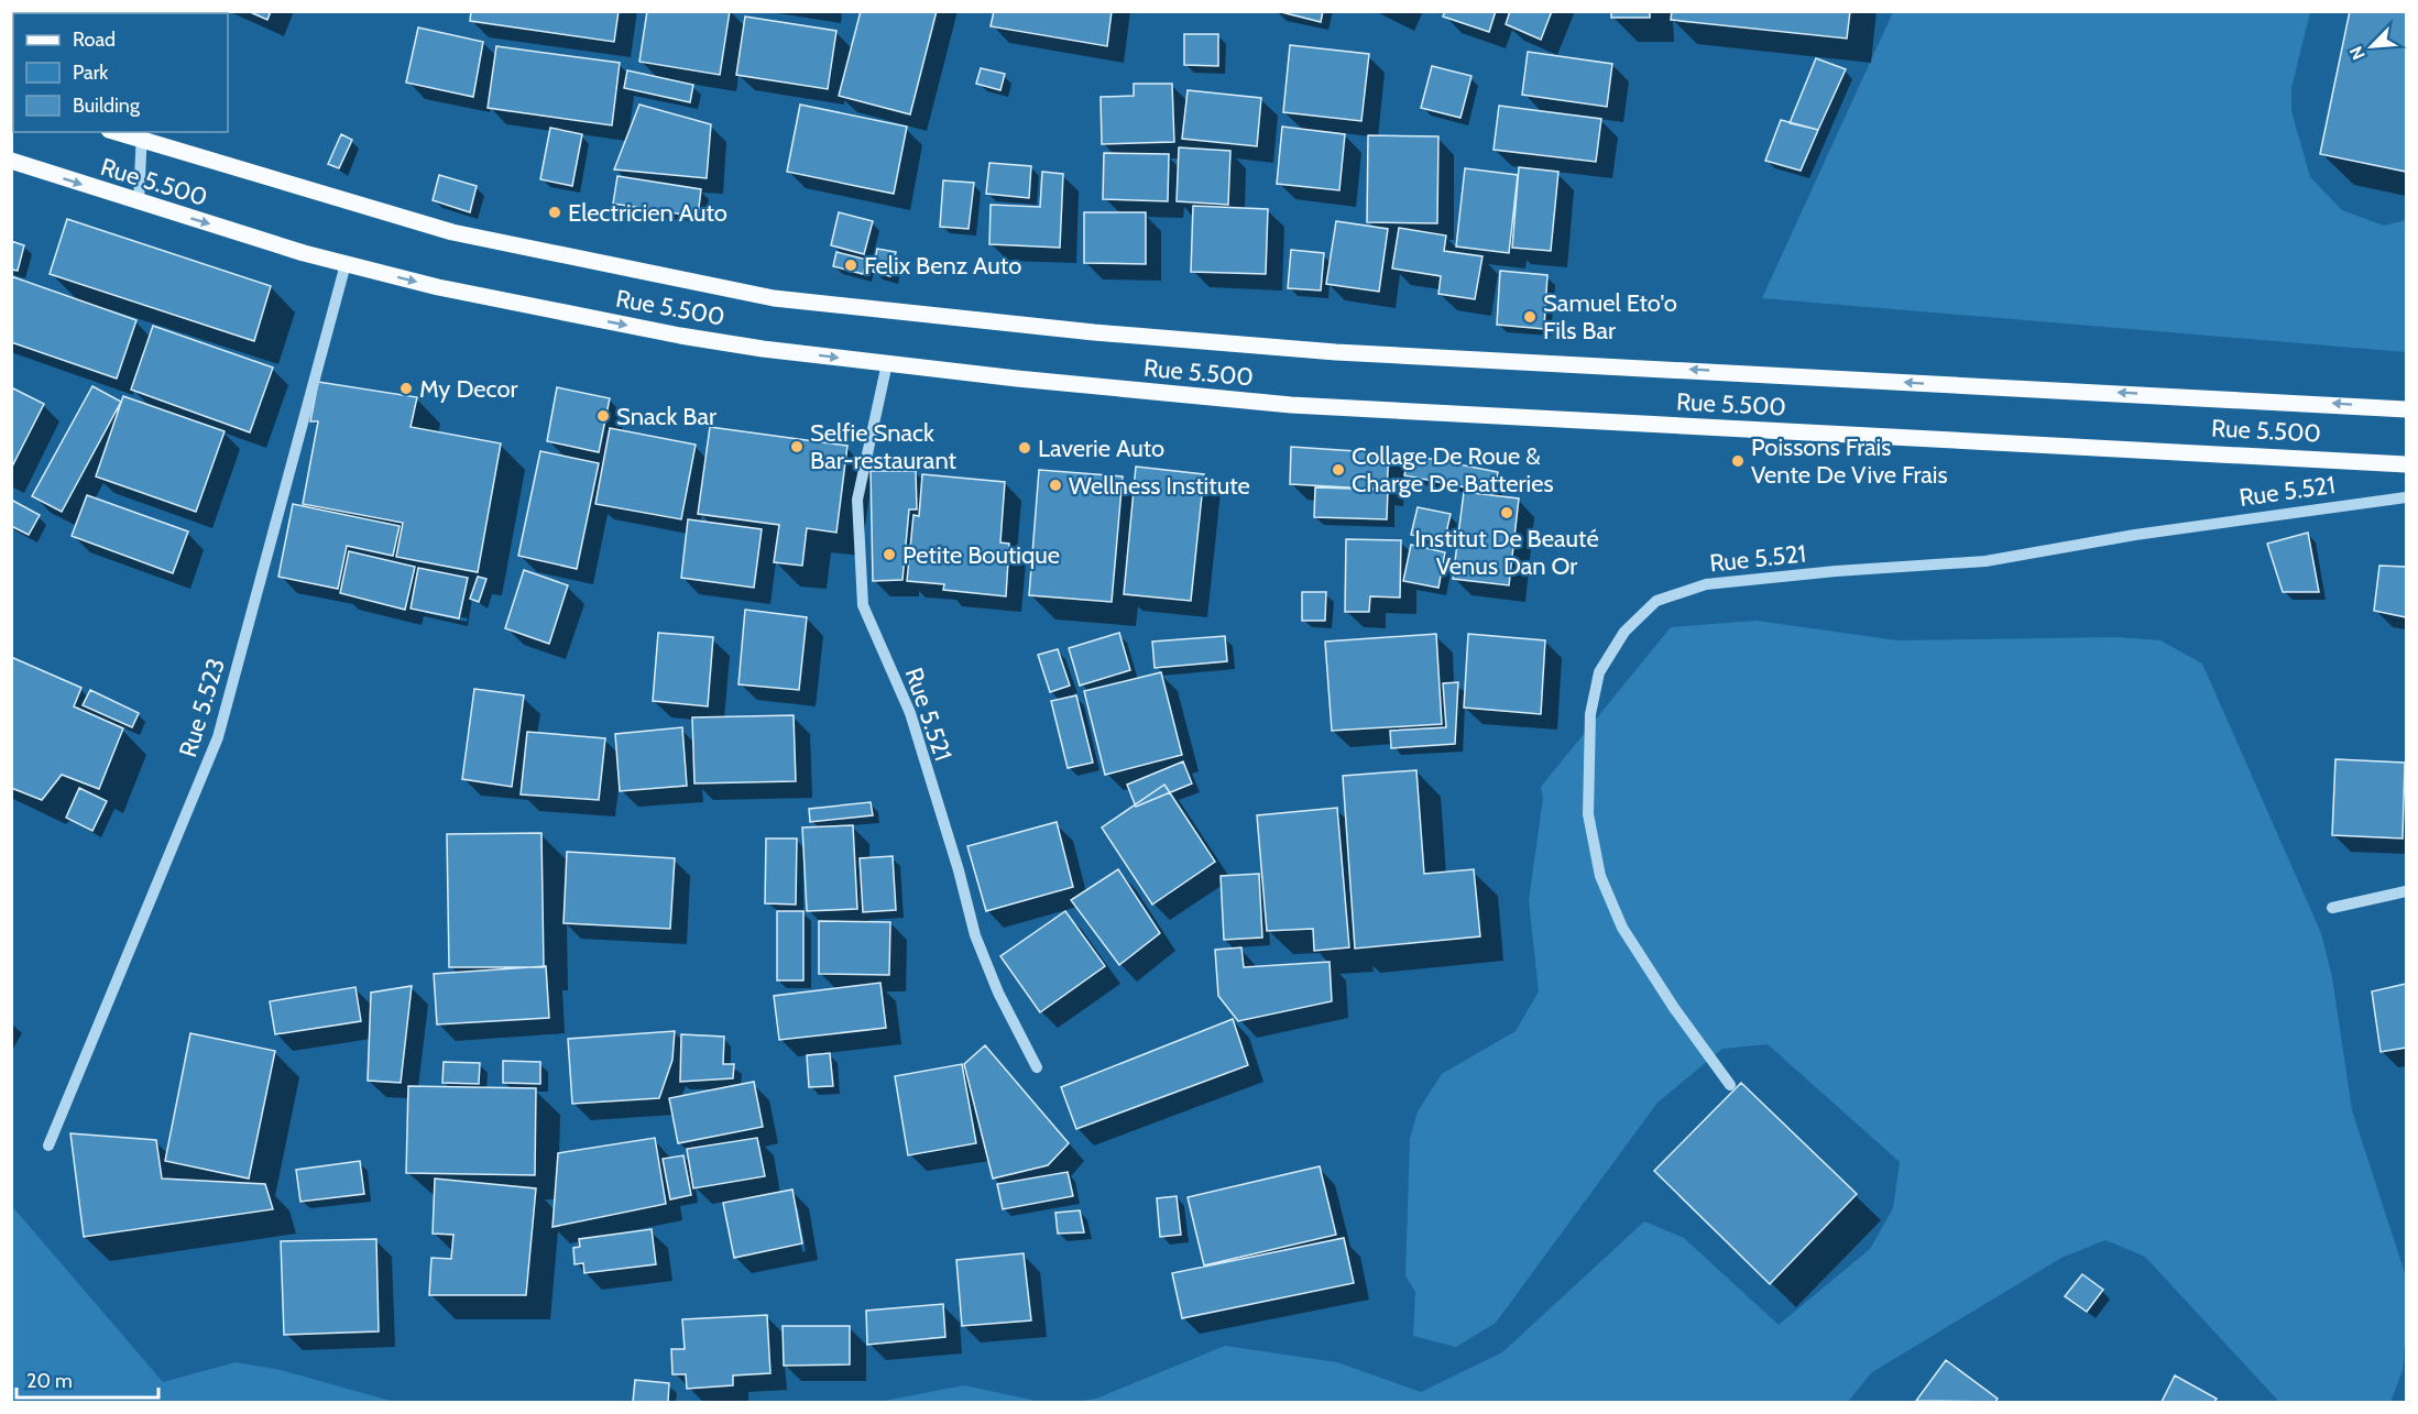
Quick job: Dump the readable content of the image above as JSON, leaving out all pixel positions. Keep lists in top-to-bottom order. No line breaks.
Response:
{"streets":{"main road":["Rue 5.500"],"street":["Rue 5.521","Rue 5.523"]},"crossings":[["Rue 5.500","Rue 5.521"],["Rue 5.500","Rue 5.523"]],"places":["Electricien Auto","Felix Benz Auto","Samuel Eto'o Fils Bar","My Decor","Snack Bar","Selfie Snack Bar-restaurant","Laverie Auto","Poissons Frais Vente De Vive Frais","Collage De Roue & Charge De Batteries","Wellness Institute","Institut De Beauté Venus Dan Or","Petite Boutique"],"legend":["Road","Park","Building"],"scale_bar":"20 m","north":"bottom left"}
